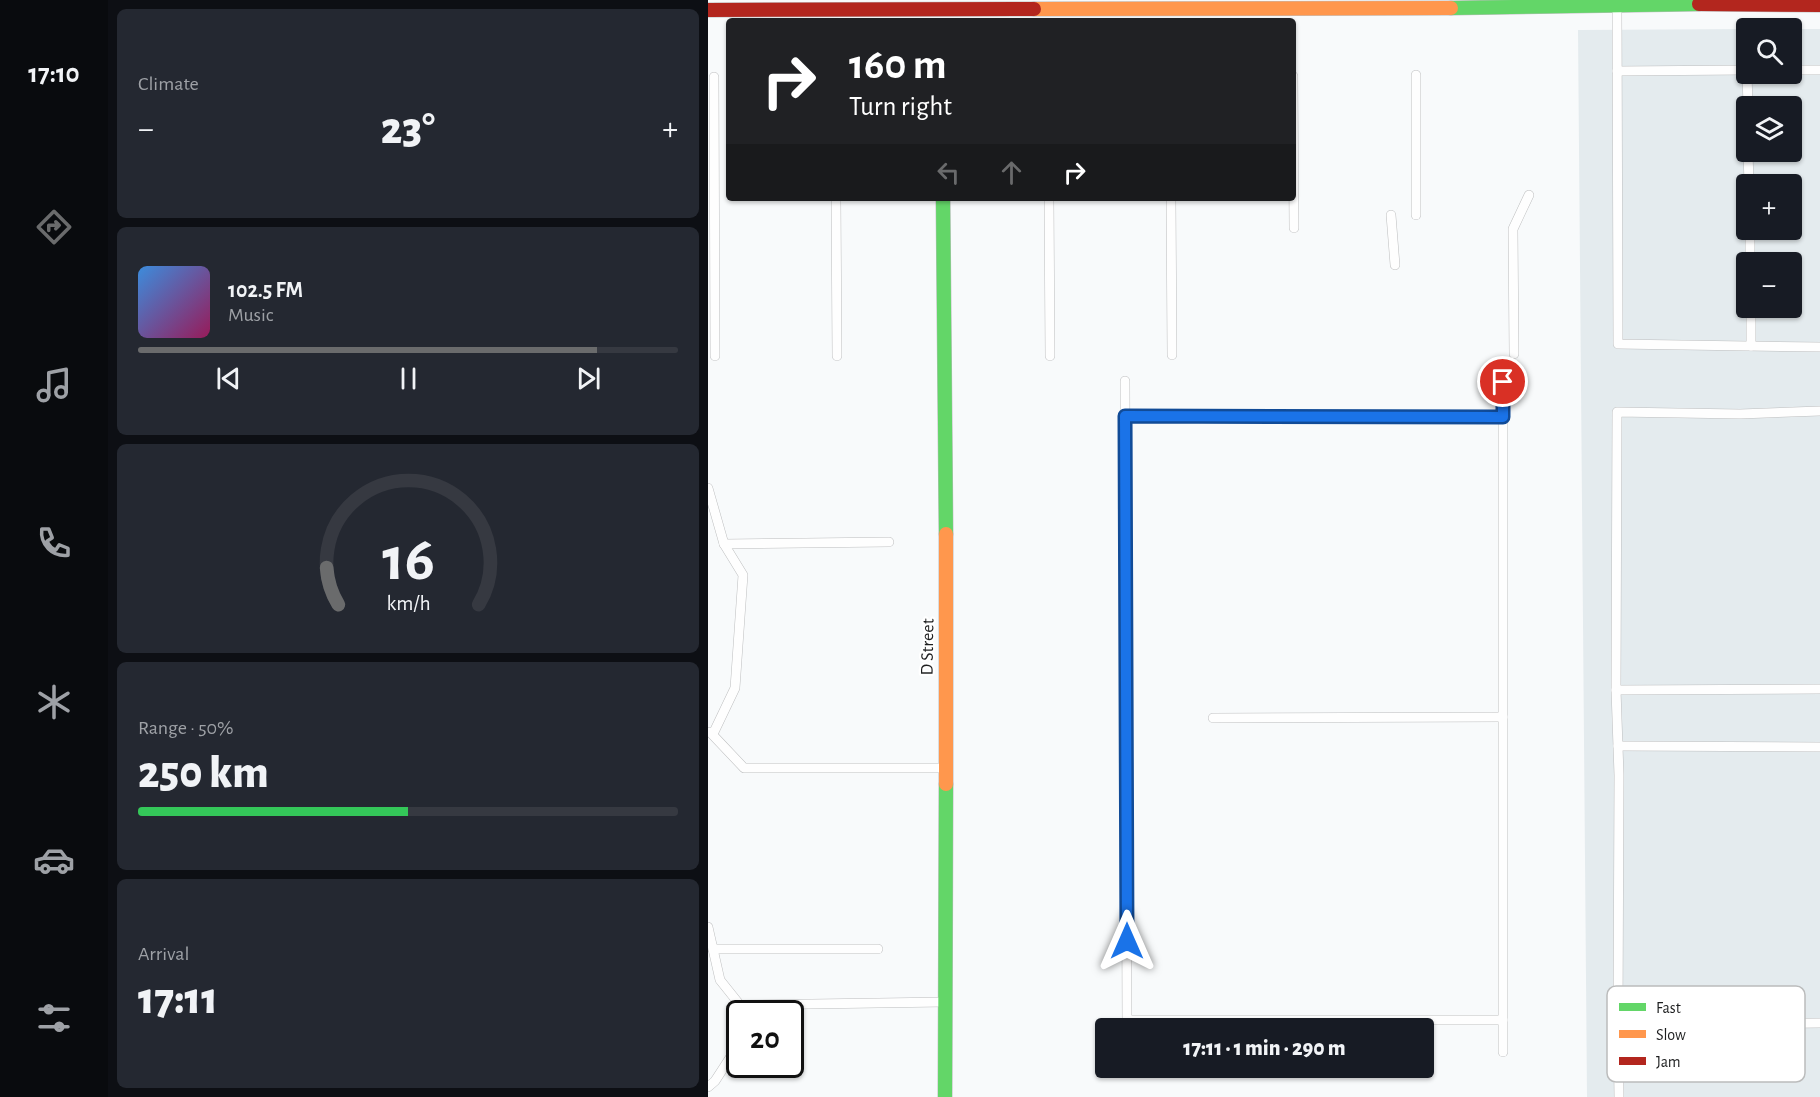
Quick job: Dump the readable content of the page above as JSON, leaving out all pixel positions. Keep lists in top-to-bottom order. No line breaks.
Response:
{"streets":{"street":["D Street"]},"legend":["Fast","Slow","Jam"],"page":{"tabs":"17:10","tile":["Climate",["Range · 50%","250 km"],["Arrival","17:11"]],"map_buttons":["+","−"],"turn":["160 m","Turn right"],"heat":["−","23°","+"],"song":["102.5 FM","Music"],"limit":"20","trip":"17:11 · 1 min · 290 m","gauge":["16","km/h"]}}
